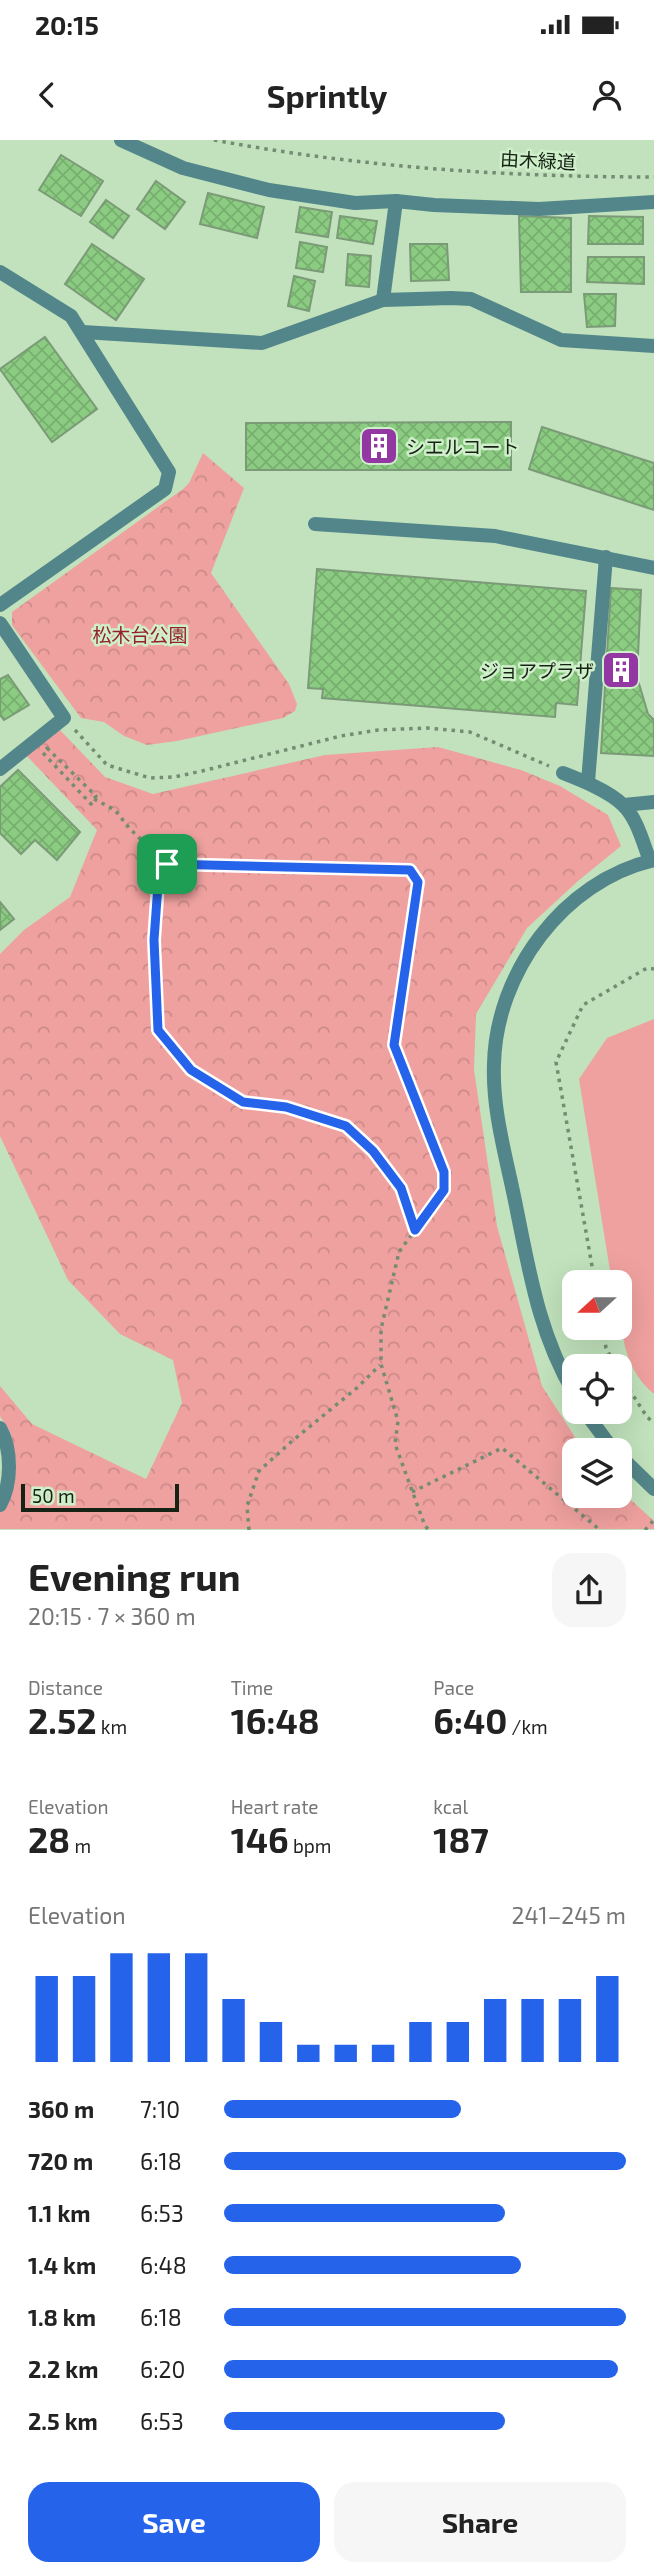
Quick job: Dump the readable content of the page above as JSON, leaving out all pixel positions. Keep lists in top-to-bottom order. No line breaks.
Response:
{"streets":{"path":["由木緑道"]},"parks":["松木台公園"],"places":{"building":["シエルコート","ジョアプラザ"]},"scale_bar":"50 m","north":"left","page":{"status":"20:15","header":"Sprintly","scale":"50 m","heading":["Evening run","20:15 · 7 × 360 m"],"stats":[["Distance","2.52 km"],["Time","16:48"],["Pace","6:40 /km"],["Elevation","28 m"],["Heart rate","146 bpm"],["kcal","187"]],"chart":["Elevation","241–245 m"],"list":[{"name":"360 m","note":"7:10"},{"name":"720 m","note":"6:18"},{"name":"1.1 km","note":"6:53"},{"name":"1.4 km","note":"6:48"},{"name":"1.8 km","note":"6:18"},{"name":"2.2 km","note":"6:20"},{"name":"2.5 km","note":"6:53"}],"buttons":["Save","Share"]}}
